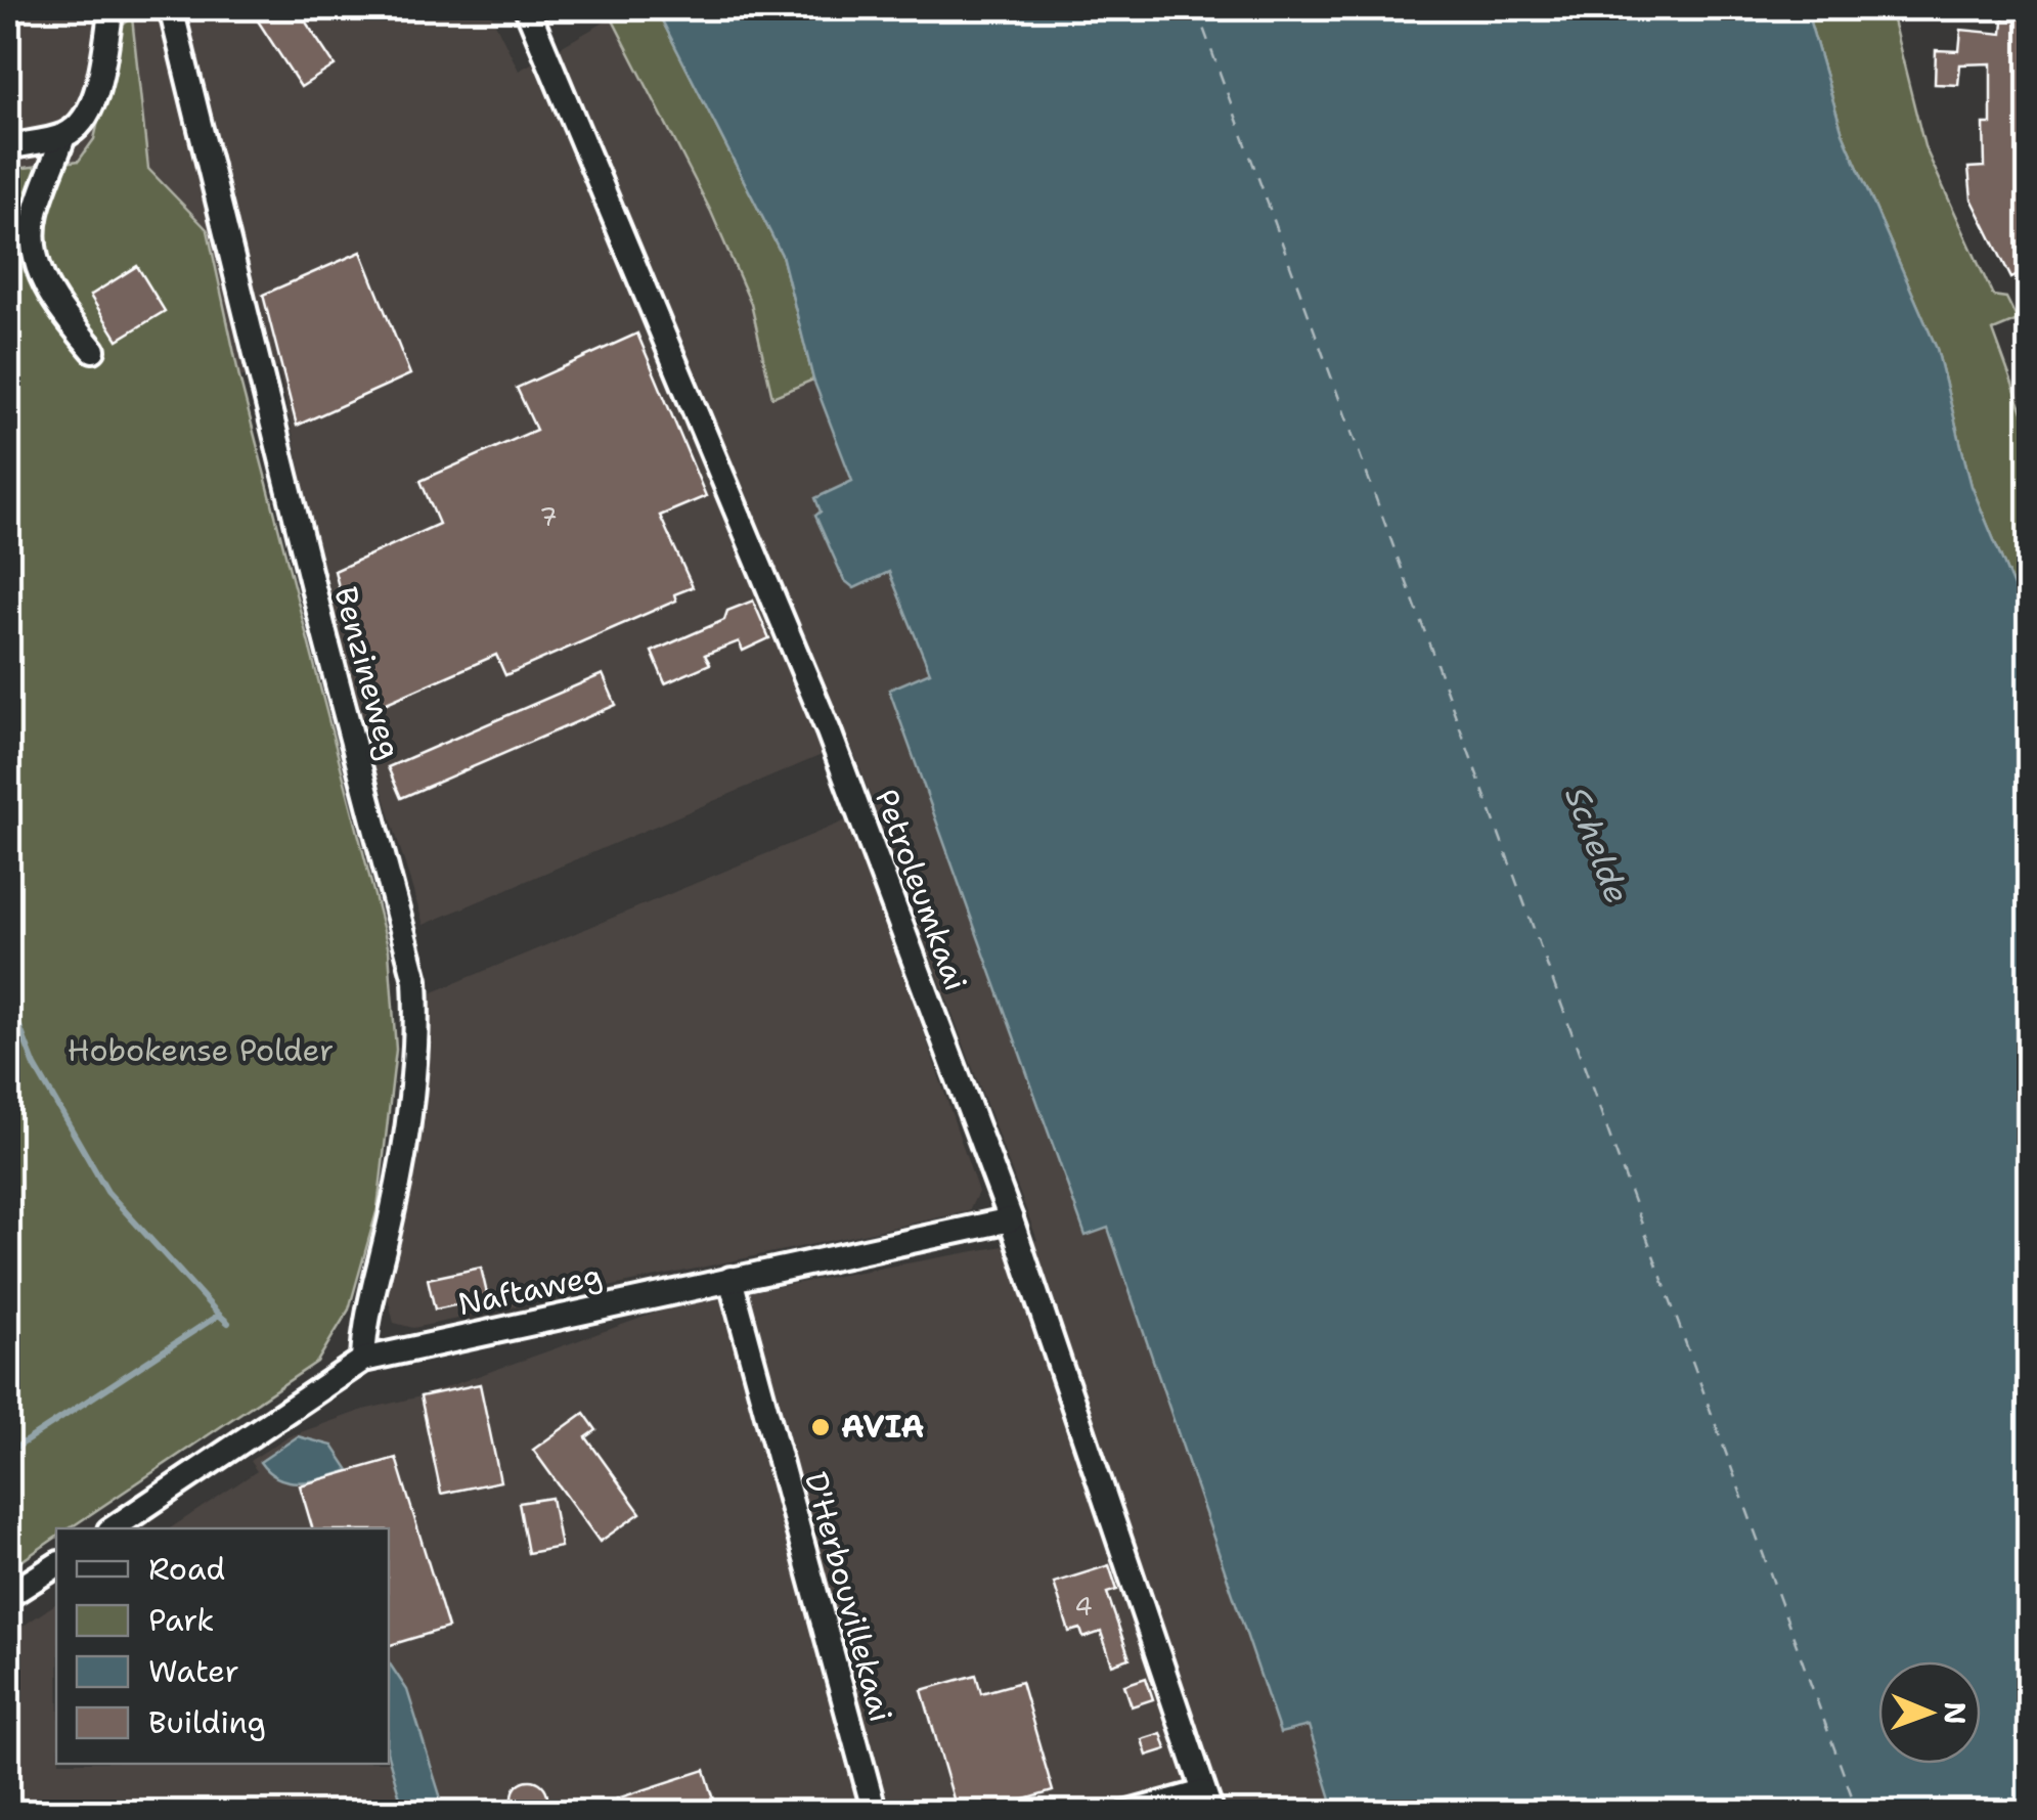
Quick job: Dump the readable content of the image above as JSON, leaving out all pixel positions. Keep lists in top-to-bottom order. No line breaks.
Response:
{"streets":{"street":["Benzineweg","Petroleumkaai","Naftaweg","D'Herbouvillekaai"]},"crossings":[["Benzineweg","Naftaweg"],["Petroleumkaai","Naftaweg"],["Naftaweg","D'Herbouvillekaai"]],"water":["Schelde"],"parks":["Hobokense Polder"],"places":["AVIA"],"house_numbers":["7","4"],"legend":["Road","Park","Water","Building"],"north":"right"}
